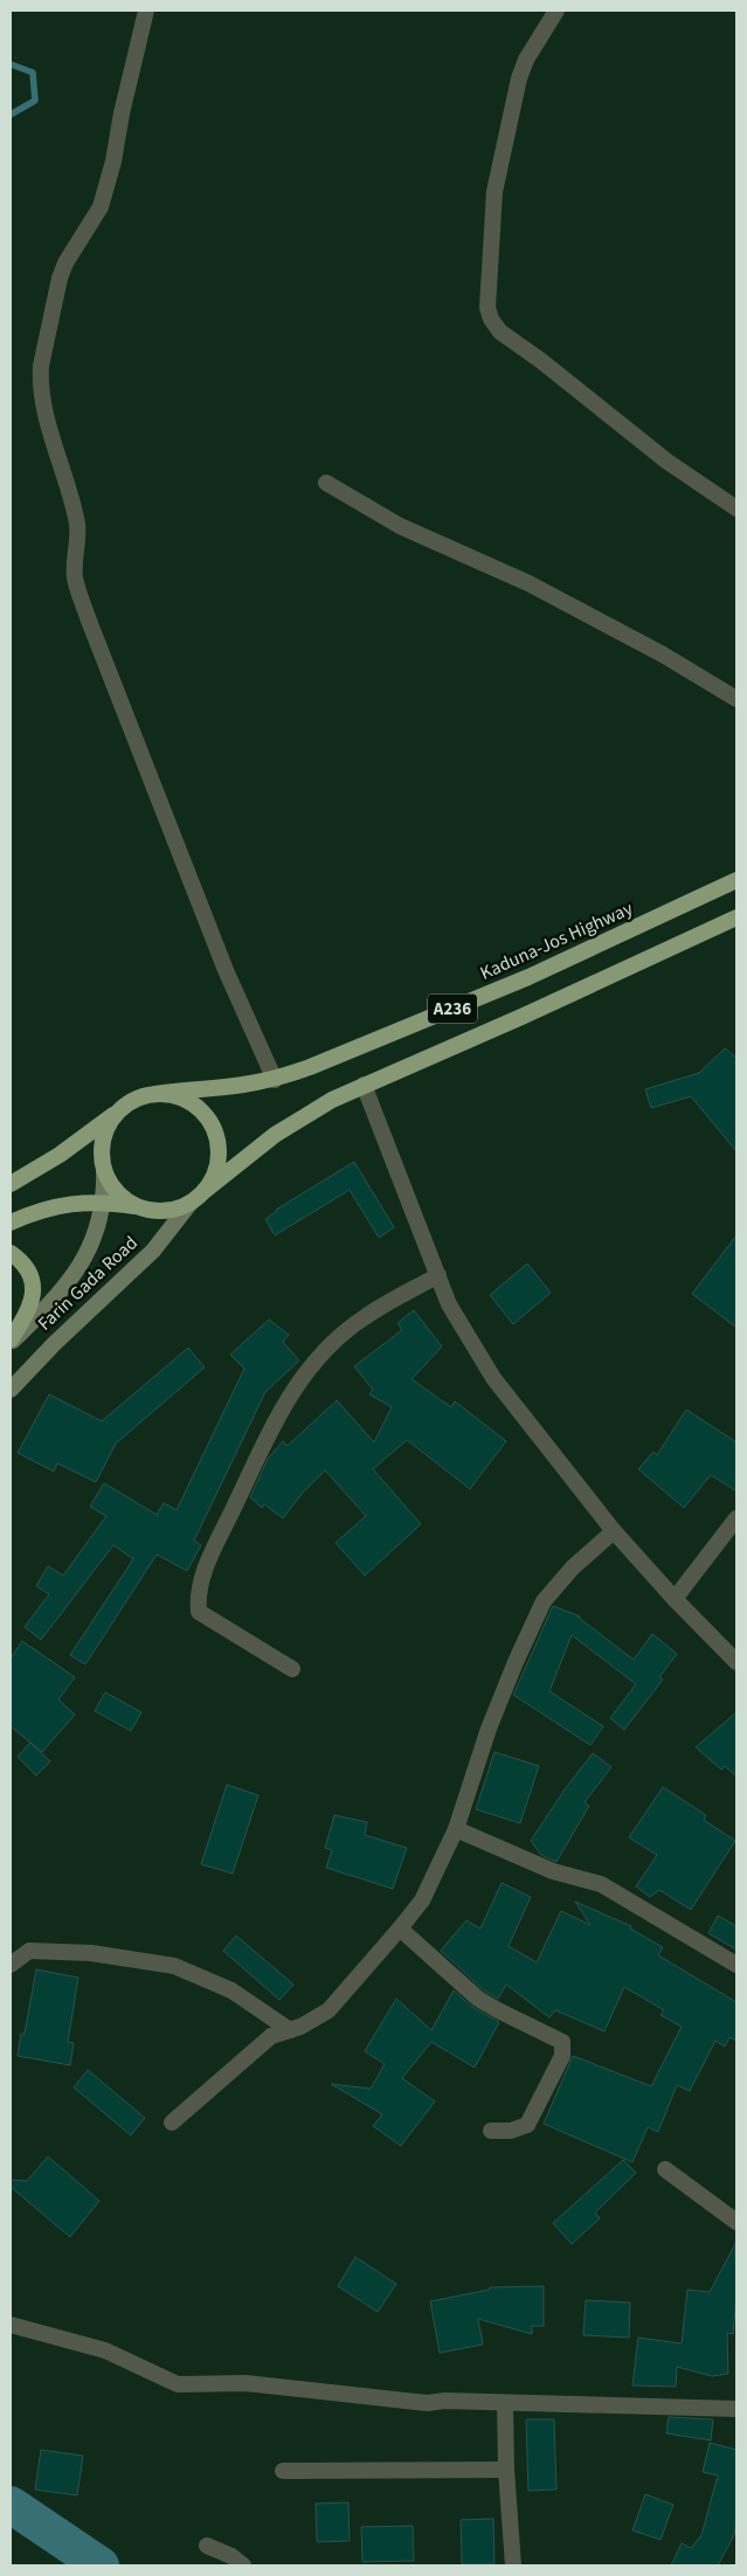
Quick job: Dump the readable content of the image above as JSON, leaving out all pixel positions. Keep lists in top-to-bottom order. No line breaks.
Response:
{"streets":{"highway":["Kaduna-Jos Highway","A236"],"main road":["Farin Gada Road"]},"crossings":[["Kaduna-Jos Highway","A236"],["Kaduna-Jos Highway","Farin Gada Road"],["A236","Farin Gada Road"]]}
